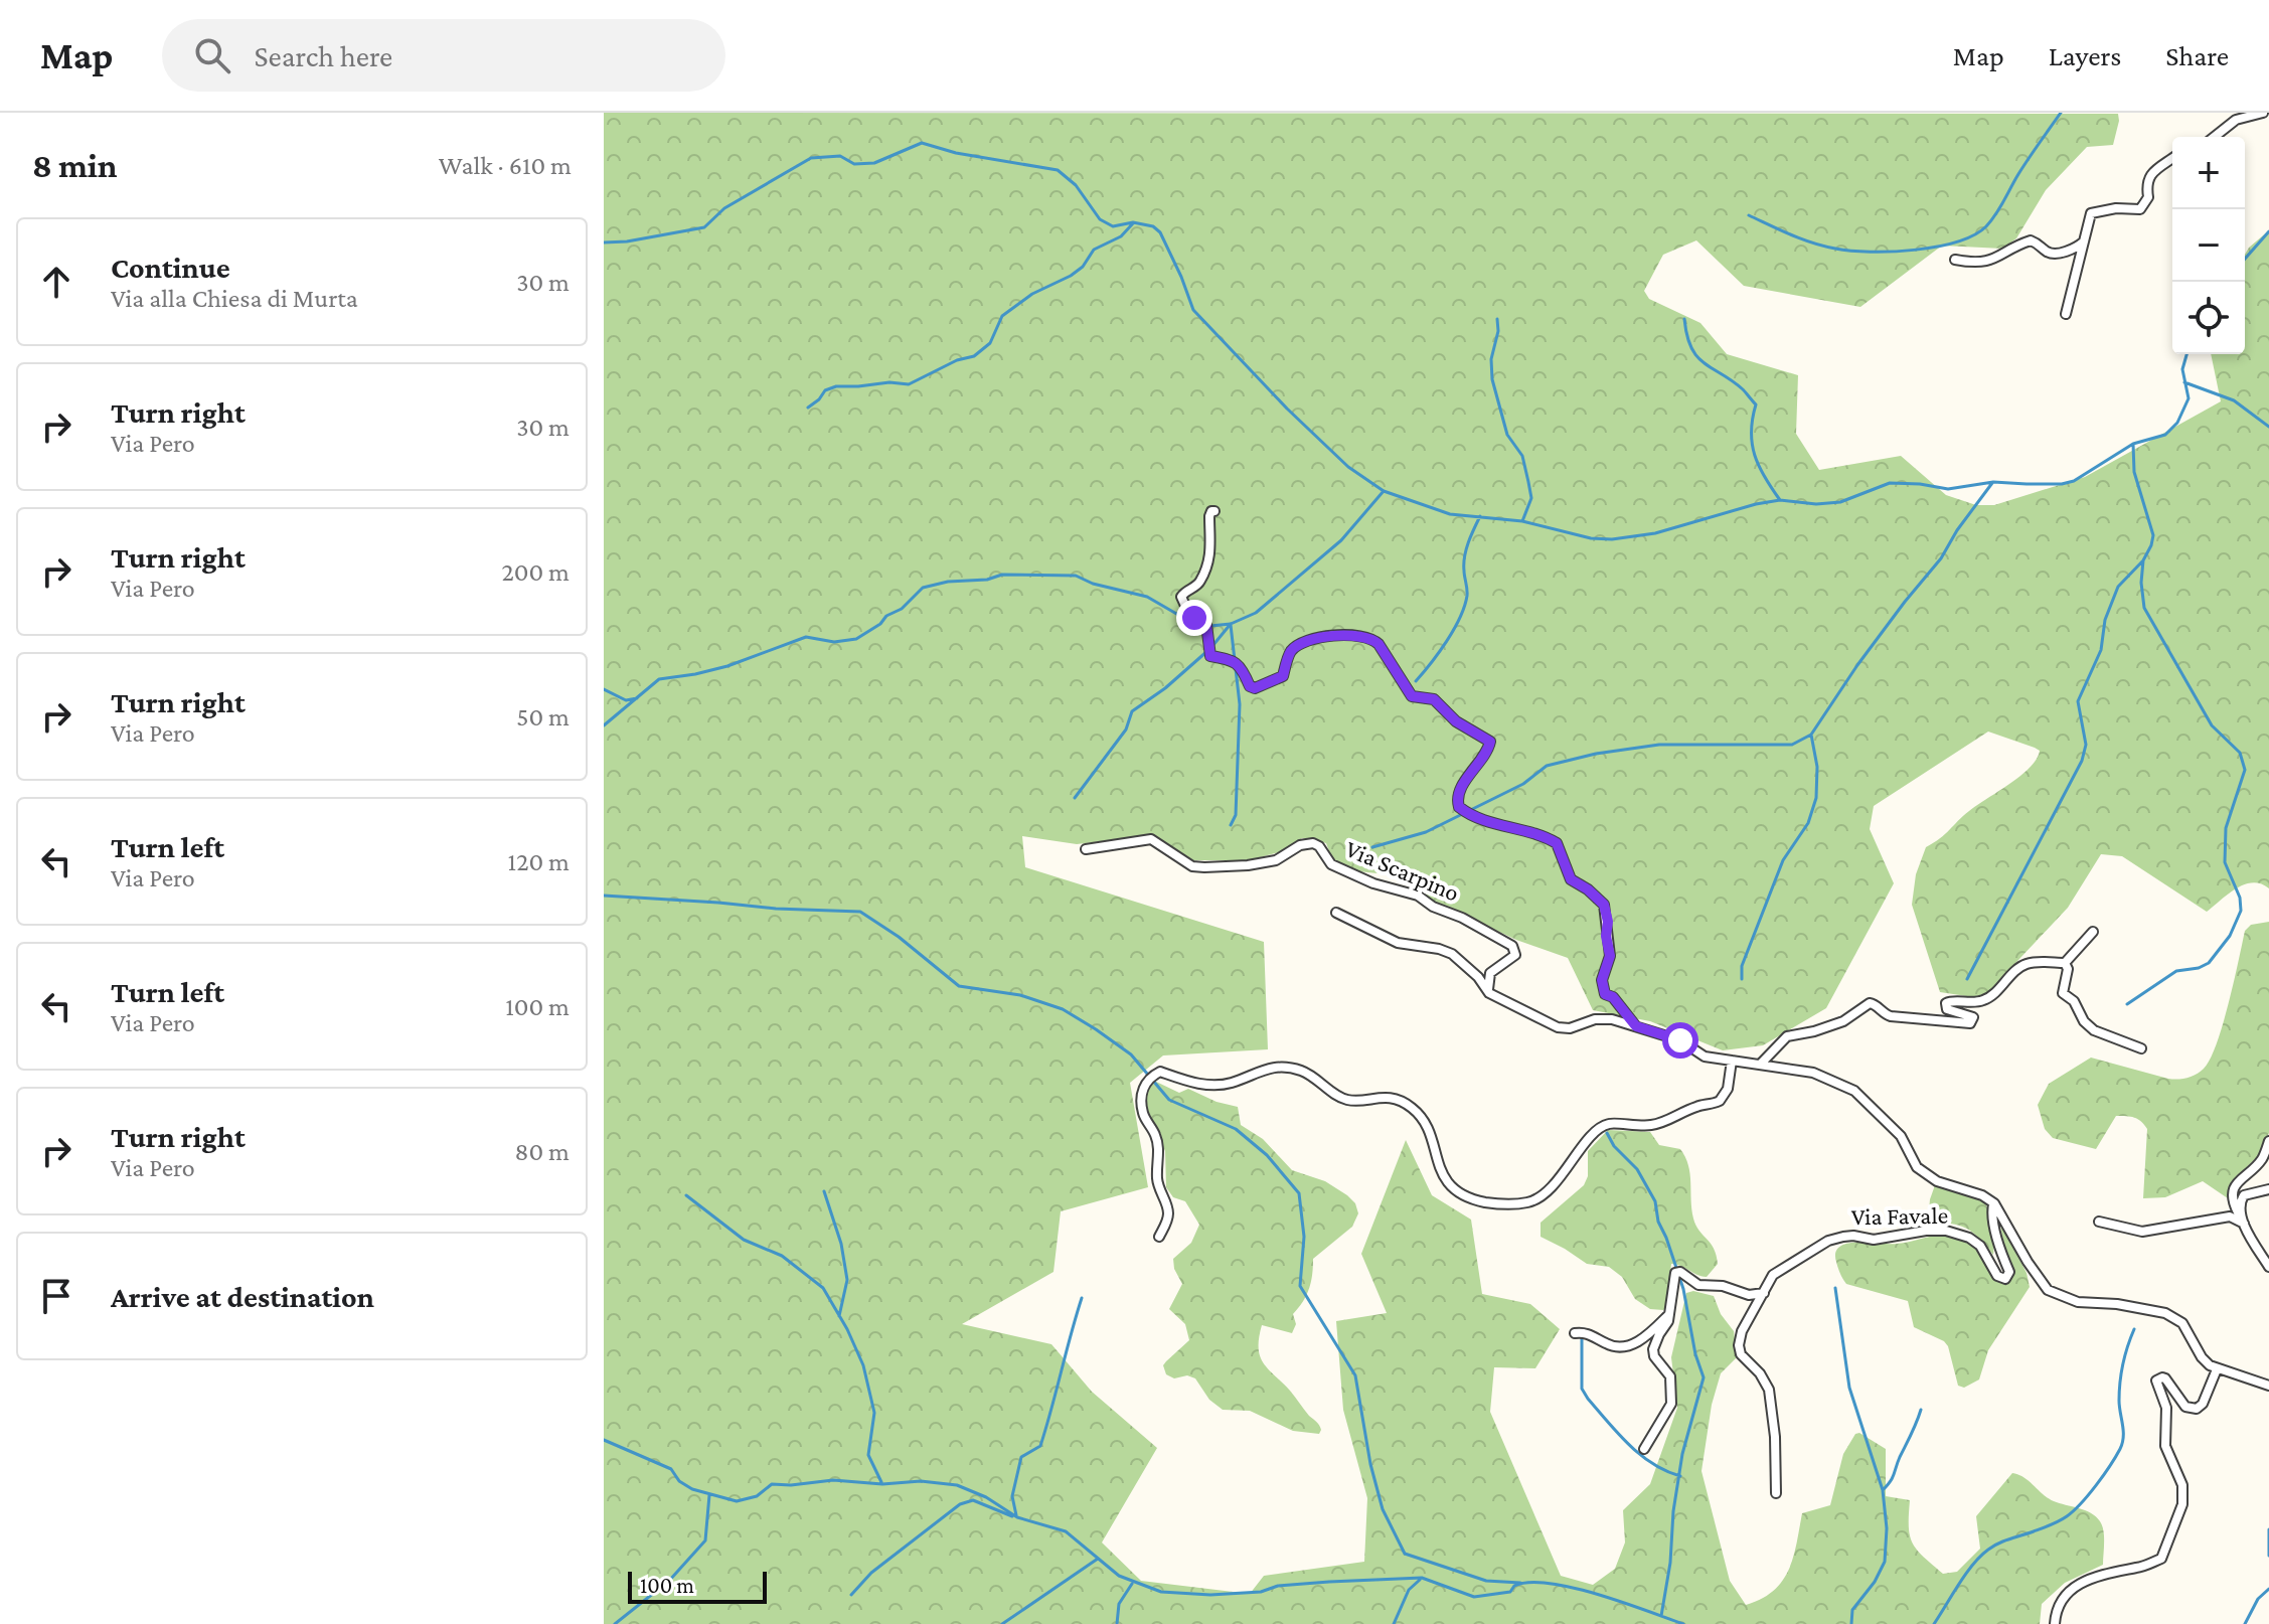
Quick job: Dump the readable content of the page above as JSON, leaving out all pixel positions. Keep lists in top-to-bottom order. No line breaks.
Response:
{"streets":{"street":["Via Scarpino","Via Favale"]},"scale_bar":"100 m","page":{"header":"Map","search":"Search here","nav":["Map","Layers","Share"],"heading":["8 min","Walk · 610 m"],"map_buttons":["+","−"],"list":[["Continue","Via alla Chiesa di Murta","30 m"],["Turn right","Via Pero","30 m"],["Turn right","Via Pero","200 m"],["Turn right","Via Pero","50 m"],["Turn left","Via Pero","120 m"],["Turn left","Via Pero","100 m"],["Turn right","Via Pero","80 m"],"Arrive at destination"],"scale":"100 m"}}
